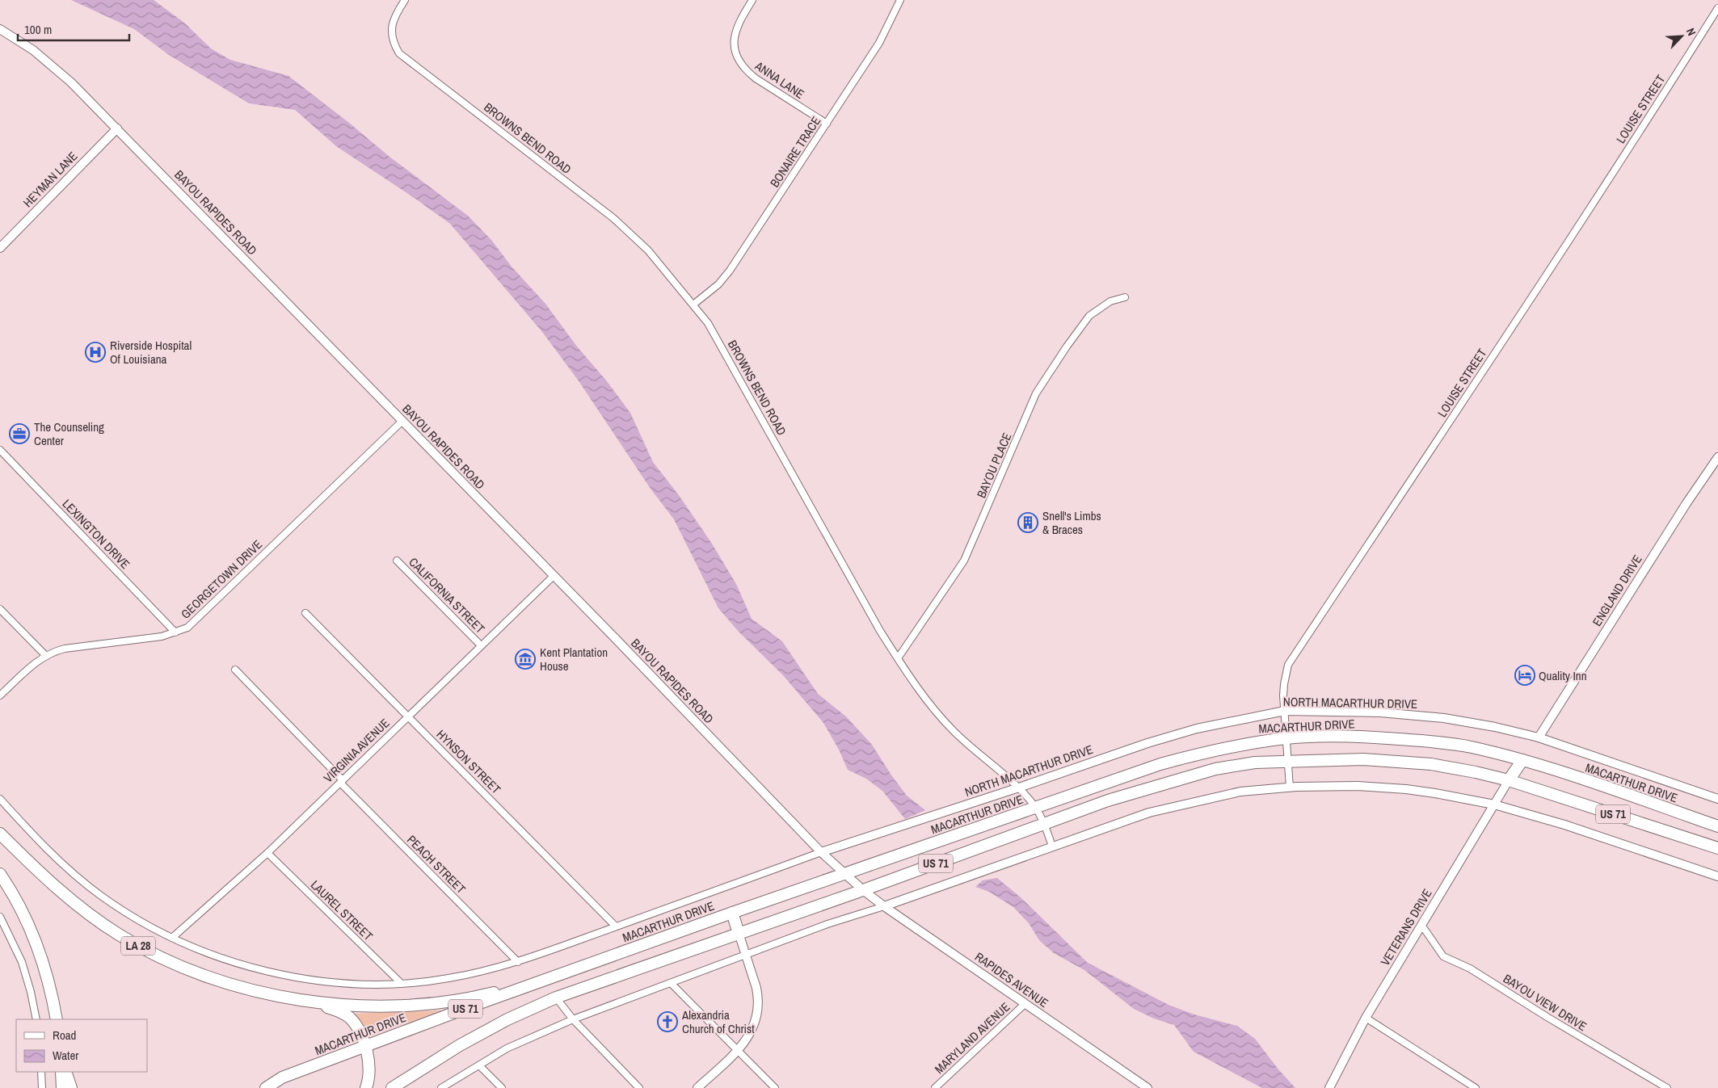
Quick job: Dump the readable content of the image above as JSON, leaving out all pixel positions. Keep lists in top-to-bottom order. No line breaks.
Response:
{"streets":{"highway":["MACARTHUR DRIVE","US 71","LA 28"],"street":["ANNA LANE","LOUISE STREET","BROWNS BEND ROAD","BONAIRE TRACE","HEYMAN LANE","BAYOU RAPIDES ROAD","BAYOU PLACE","LEXINGTON DRIVE","GEORGETOWN DRIVE","ENGLAND DRIVE","CALIFORNIA STREET","NORTH MACARTHUR DRIVE","VIRGINIA AVENUE","HYNSON STREET","PEACH STREET","LAUREL STREET","VETERANS DRIVE","RAPIDES AVENUE","BAYOU VIEW DRIVE","MARYLAND AVENUE"]},"crossings":[["ANNA LANE","BONAIRE TRACE"],["LOUISE STREET","NORTH MACARTHUR DRIVE"],["LOUISE STREET","MACARTHUR DRIVE"],["LOUISE STREET","US 71"],["BROWNS BEND ROAD","BONAIRE TRACE"],["BROWNS BEND ROAD","BAYOU PLACE"],["BROWNS BEND ROAD","NORTH MACARTHUR DRIVE"],["BROWNS BEND ROAD","MACARTHUR DRIVE"],["BROWNS BEND ROAD","US 71"],["HEYMAN LANE","BAYOU RAPIDES ROAD"],["BAYOU RAPIDES ROAD","GEORGETOWN DRIVE"],["BAYOU RAPIDES ROAD","NORTH MACARTHUR DRIVE"],["BAYOU RAPIDES ROAD","MACARTHUR DRIVE"],["BAYOU RAPIDES ROAD","VIRGINIA AVENUE"],["BAYOU RAPIDES ROAD","US 71"],["BAYOU RAPIDES ROAD","RAPIDES AVENUE"],["LEXINGTON DRIVE","GEORGETOWN DRIVE"],["ENGLAND DRIVE","NORTH MACARTHUR DRIVE"],["CALIFORNIA STREET","VIRGINIA AVENUE"],["NORTH MACARTHUR DRIVE","MACARTHUR DRIVE"],["MACARTHUR DRIVE","VIRGINIA AVENUE"],["MACARTHUR DRIVE","HYNSON STREET"],["MACARTHUR DRIVE","PEACH STREET"],["MACARTHUR DRIVE","LAUREL STREET"],["MACARTHUR DRIVE","LA 28"],["VIRGINIA AVENUE","HYNSON STREET"],["VIRGINIA AVENUE","PEACH STREET"],["VIRGINIA AVENUE","LAUREL STREET"],["US 71","VETERANS DRIVE"],["US 71","RAPIDES AVENUE"],["VETERANS DRIVE","BAYOU VIEW DRIVE"],["RAPIDES AVENUE","MARYLAND AVENUE"]],"places":{"hospital":["Riverside Hospital Of Louisiana"],"office":["The Counseling Center"],"building":["Snell's Limbs & Braces"],"museum":["Kent Plantation House"],"hotel":["Quality Inn"],"church":["Alexandria Church of Christ"]},"legend":["Road","Water"],"scale_bar":"100 m","north":"top right"}
